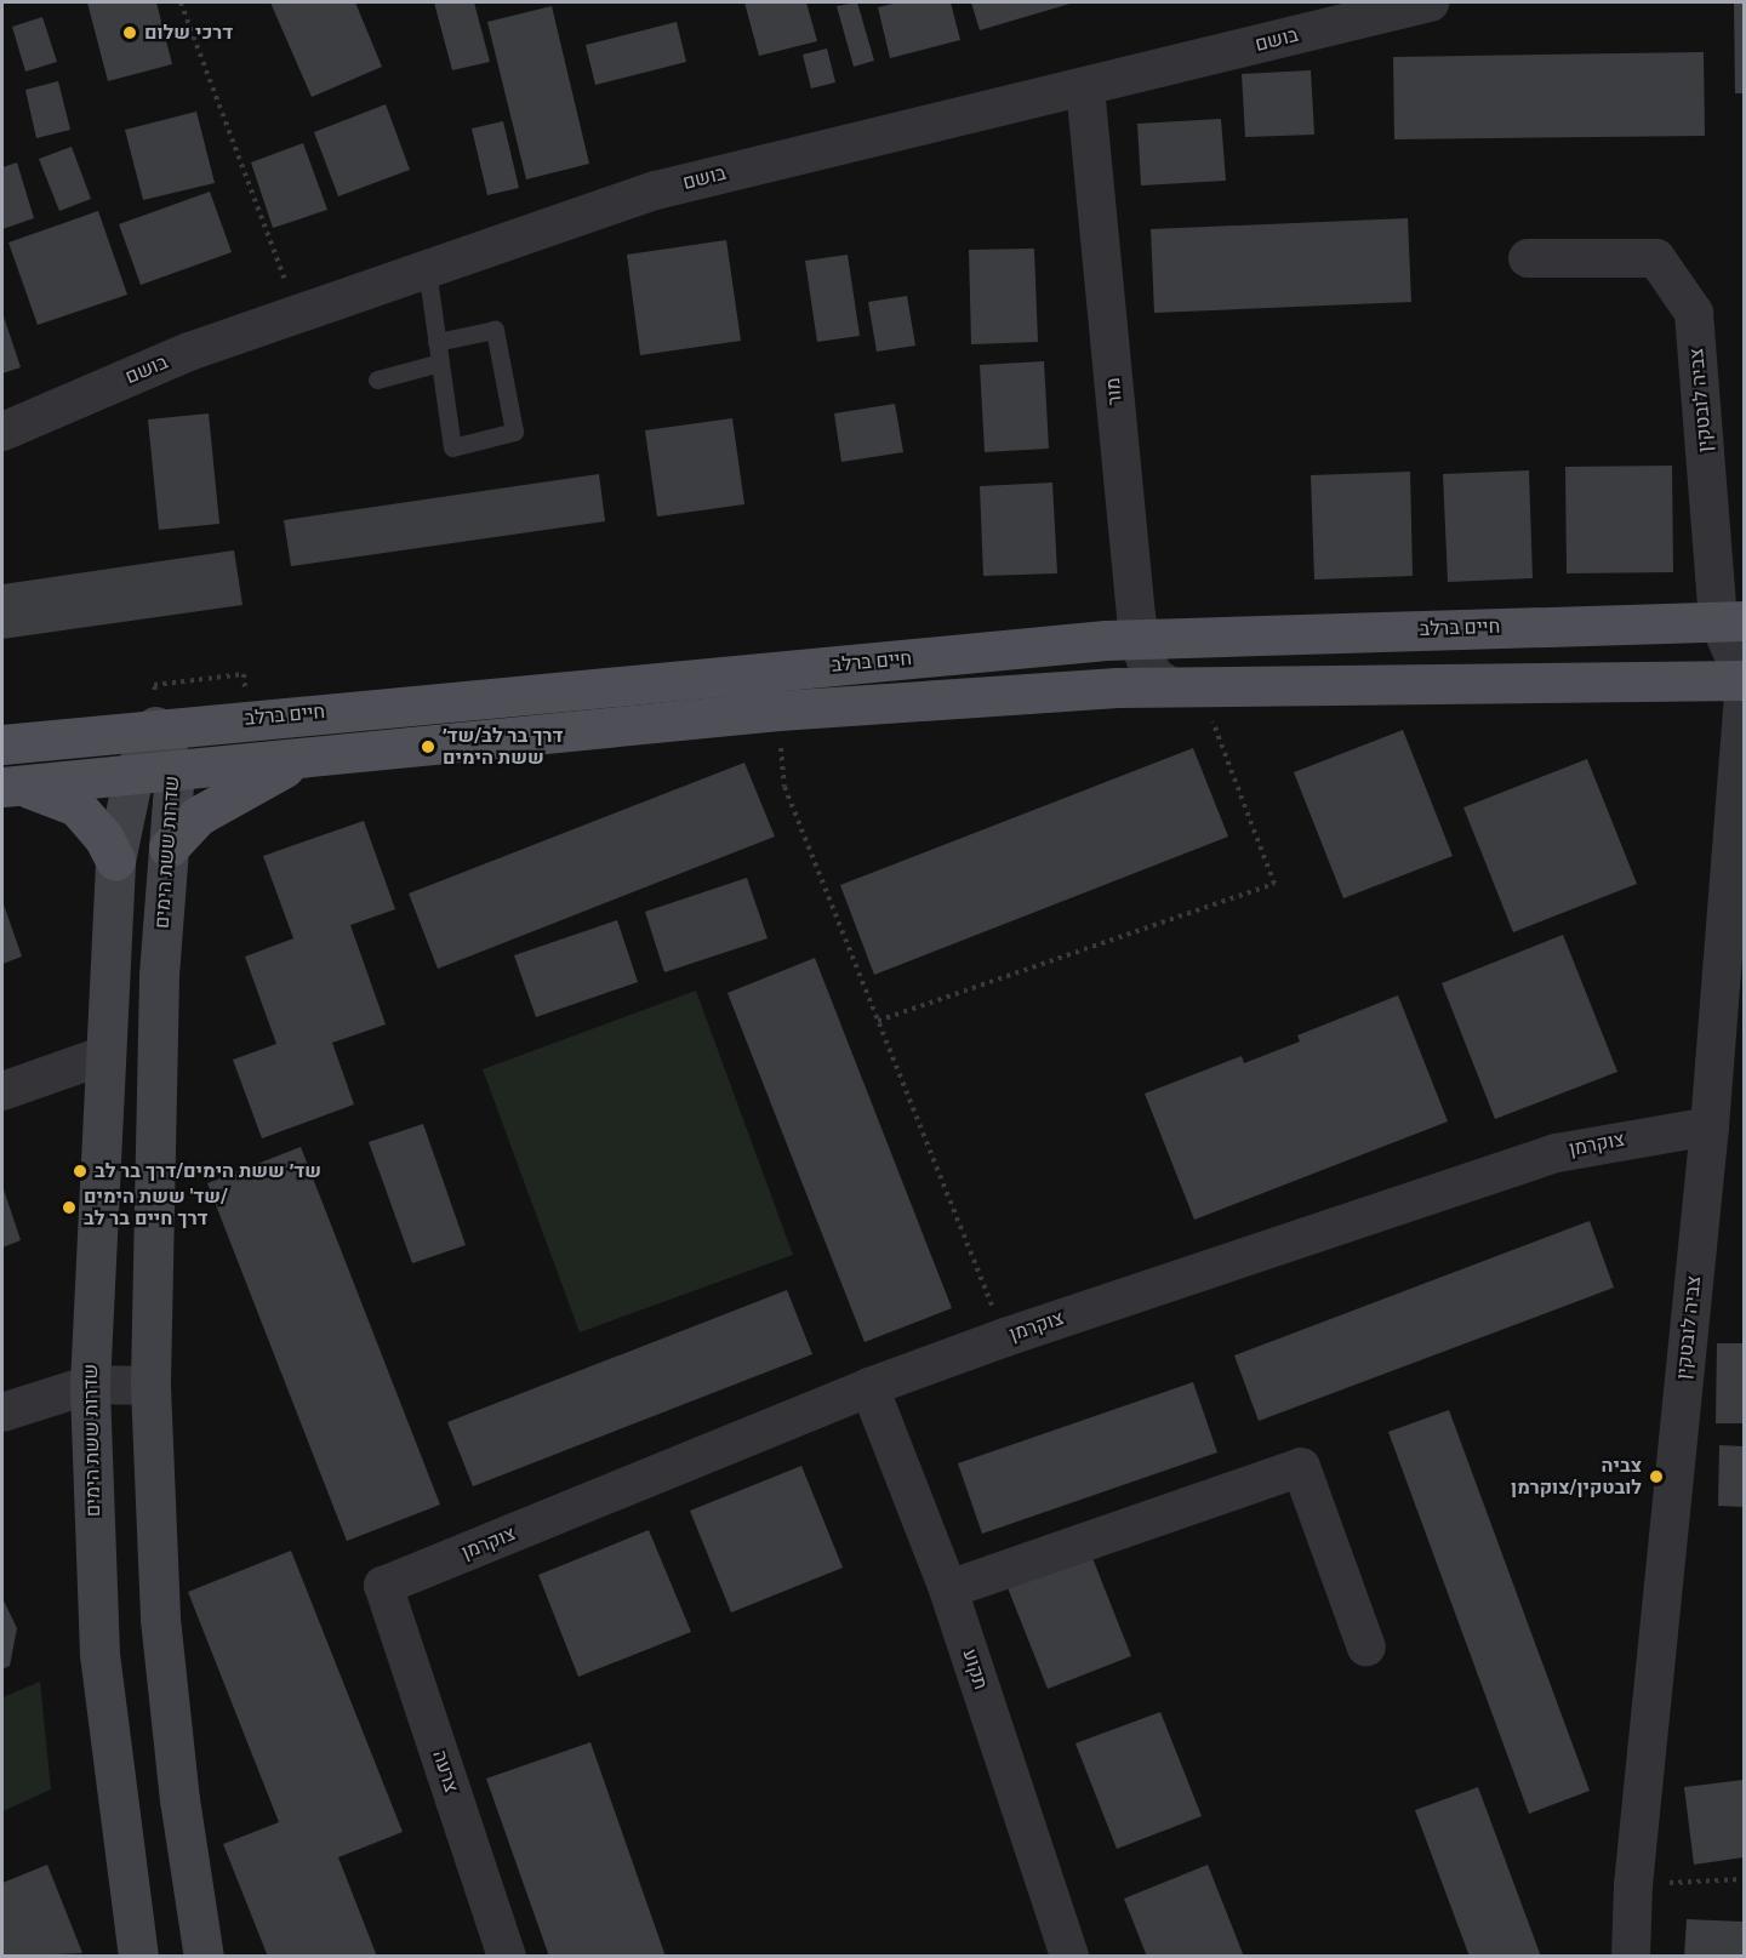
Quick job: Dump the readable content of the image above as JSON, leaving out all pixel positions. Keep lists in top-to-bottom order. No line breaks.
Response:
{"streets":{"main road":["חיים ברלב"],"street":["בושם","מור","צביה לובטקין","שדרות ששת הימים","צוקרמן","תקוע","צרעה"]},"crossings":[["בושם","מור"],["מור","חיים ברלב"],["צביה לובטקין","חיים ברלב"],["צביה לובטקין","צוקרמן"],["חיים ברלב","שדרות ששת הימים"],["צוקרמן","תקוע"],["צוקרמן","צרעה"]],"places":["דרכי שלום","דרך בר לב/שד׳ ששת הימים","שד׳ ששת הימים/דרך בר לב","שד' ששת הימים/ דרך חיים בר לב","צביה לובטקין/צוקרמן"]}
